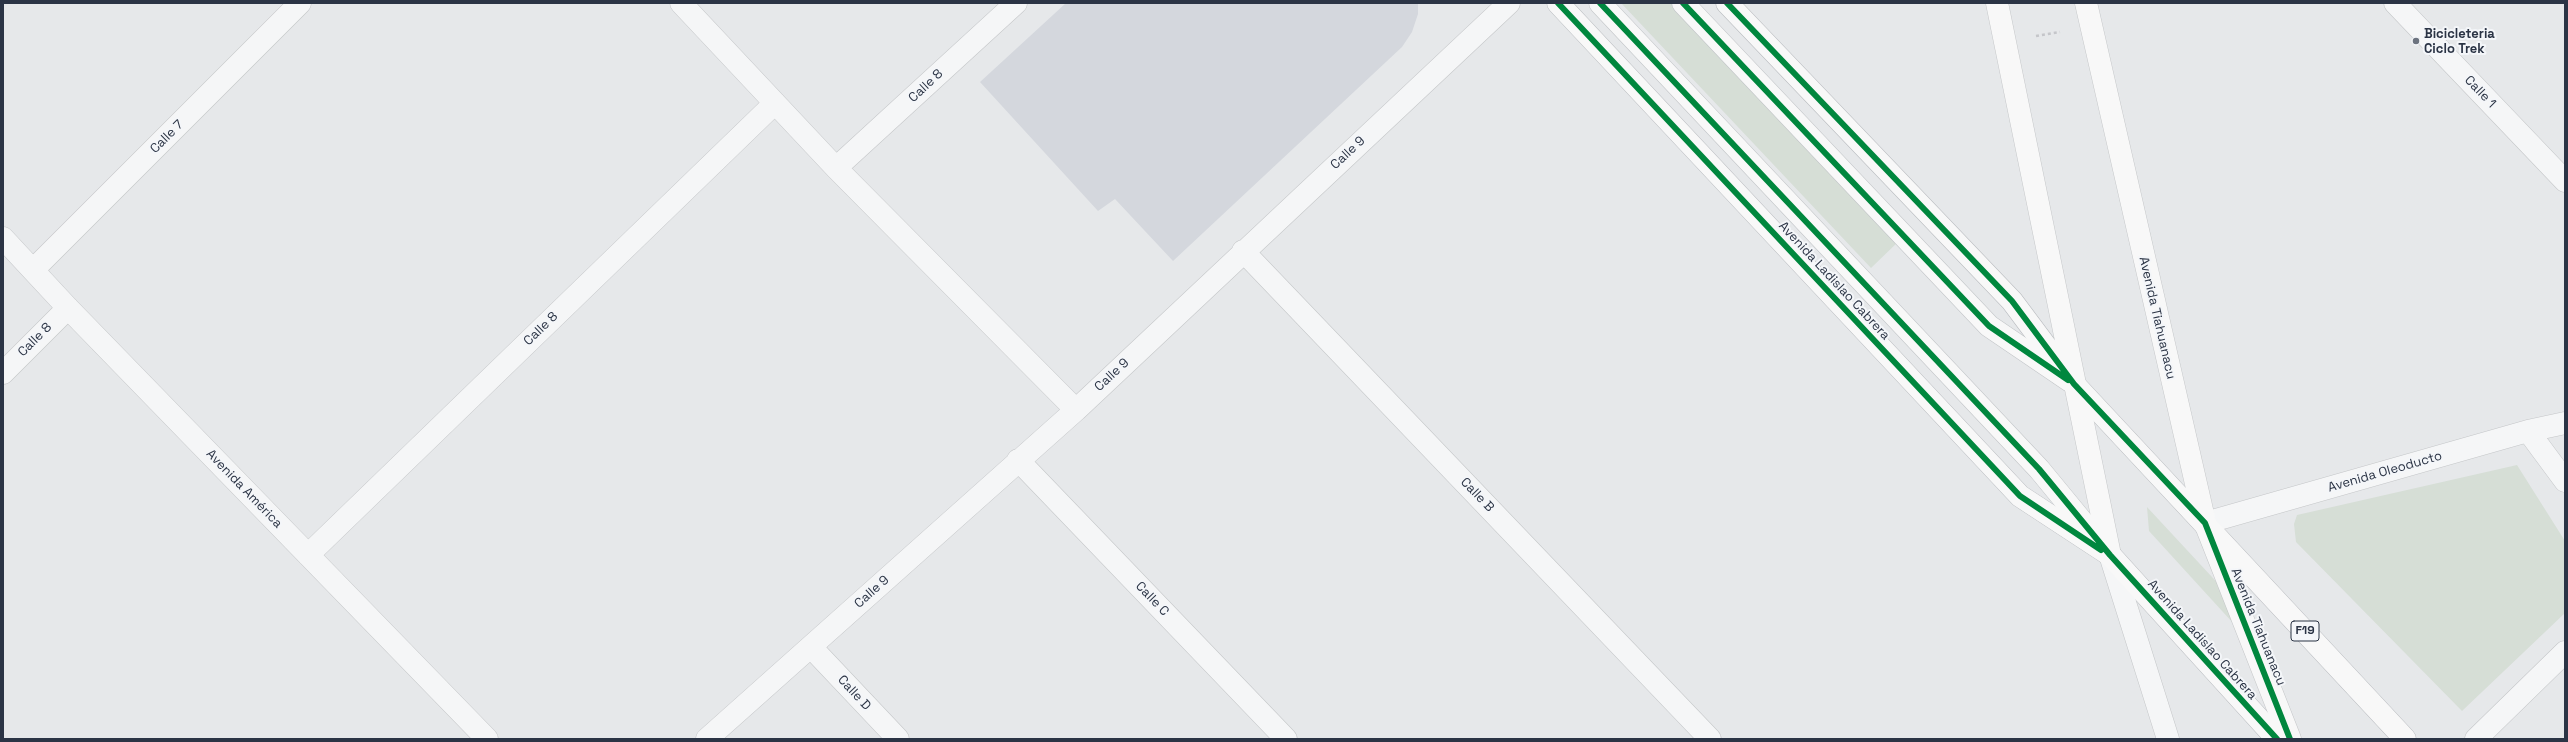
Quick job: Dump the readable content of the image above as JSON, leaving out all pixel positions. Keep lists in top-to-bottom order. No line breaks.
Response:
{"streets":{"main road":["Avenida Ladislao Cabrera","Avenida Tiahuanacu","F19"],"street":["Calle 8","Calle 1","Calle 7","Calle 9","Avenida Oleoducto","Avenida América","Calle B","Calle C","Calle D"]},"crossings":[["Calle 8","Avenida América"],["Calle 7","Avenida América"],["Calle 9","Calle B"],["Calle 9","Calle C"],["Calle 9","Calle D"],["Avenida Tiahuanacu","Avenida Oleoducto"],["Avenida Tiahuanacu","F19"],["Avenida Oleoducto","F19"]],"places":["Bicicleteria Ciclo Trek"]}
